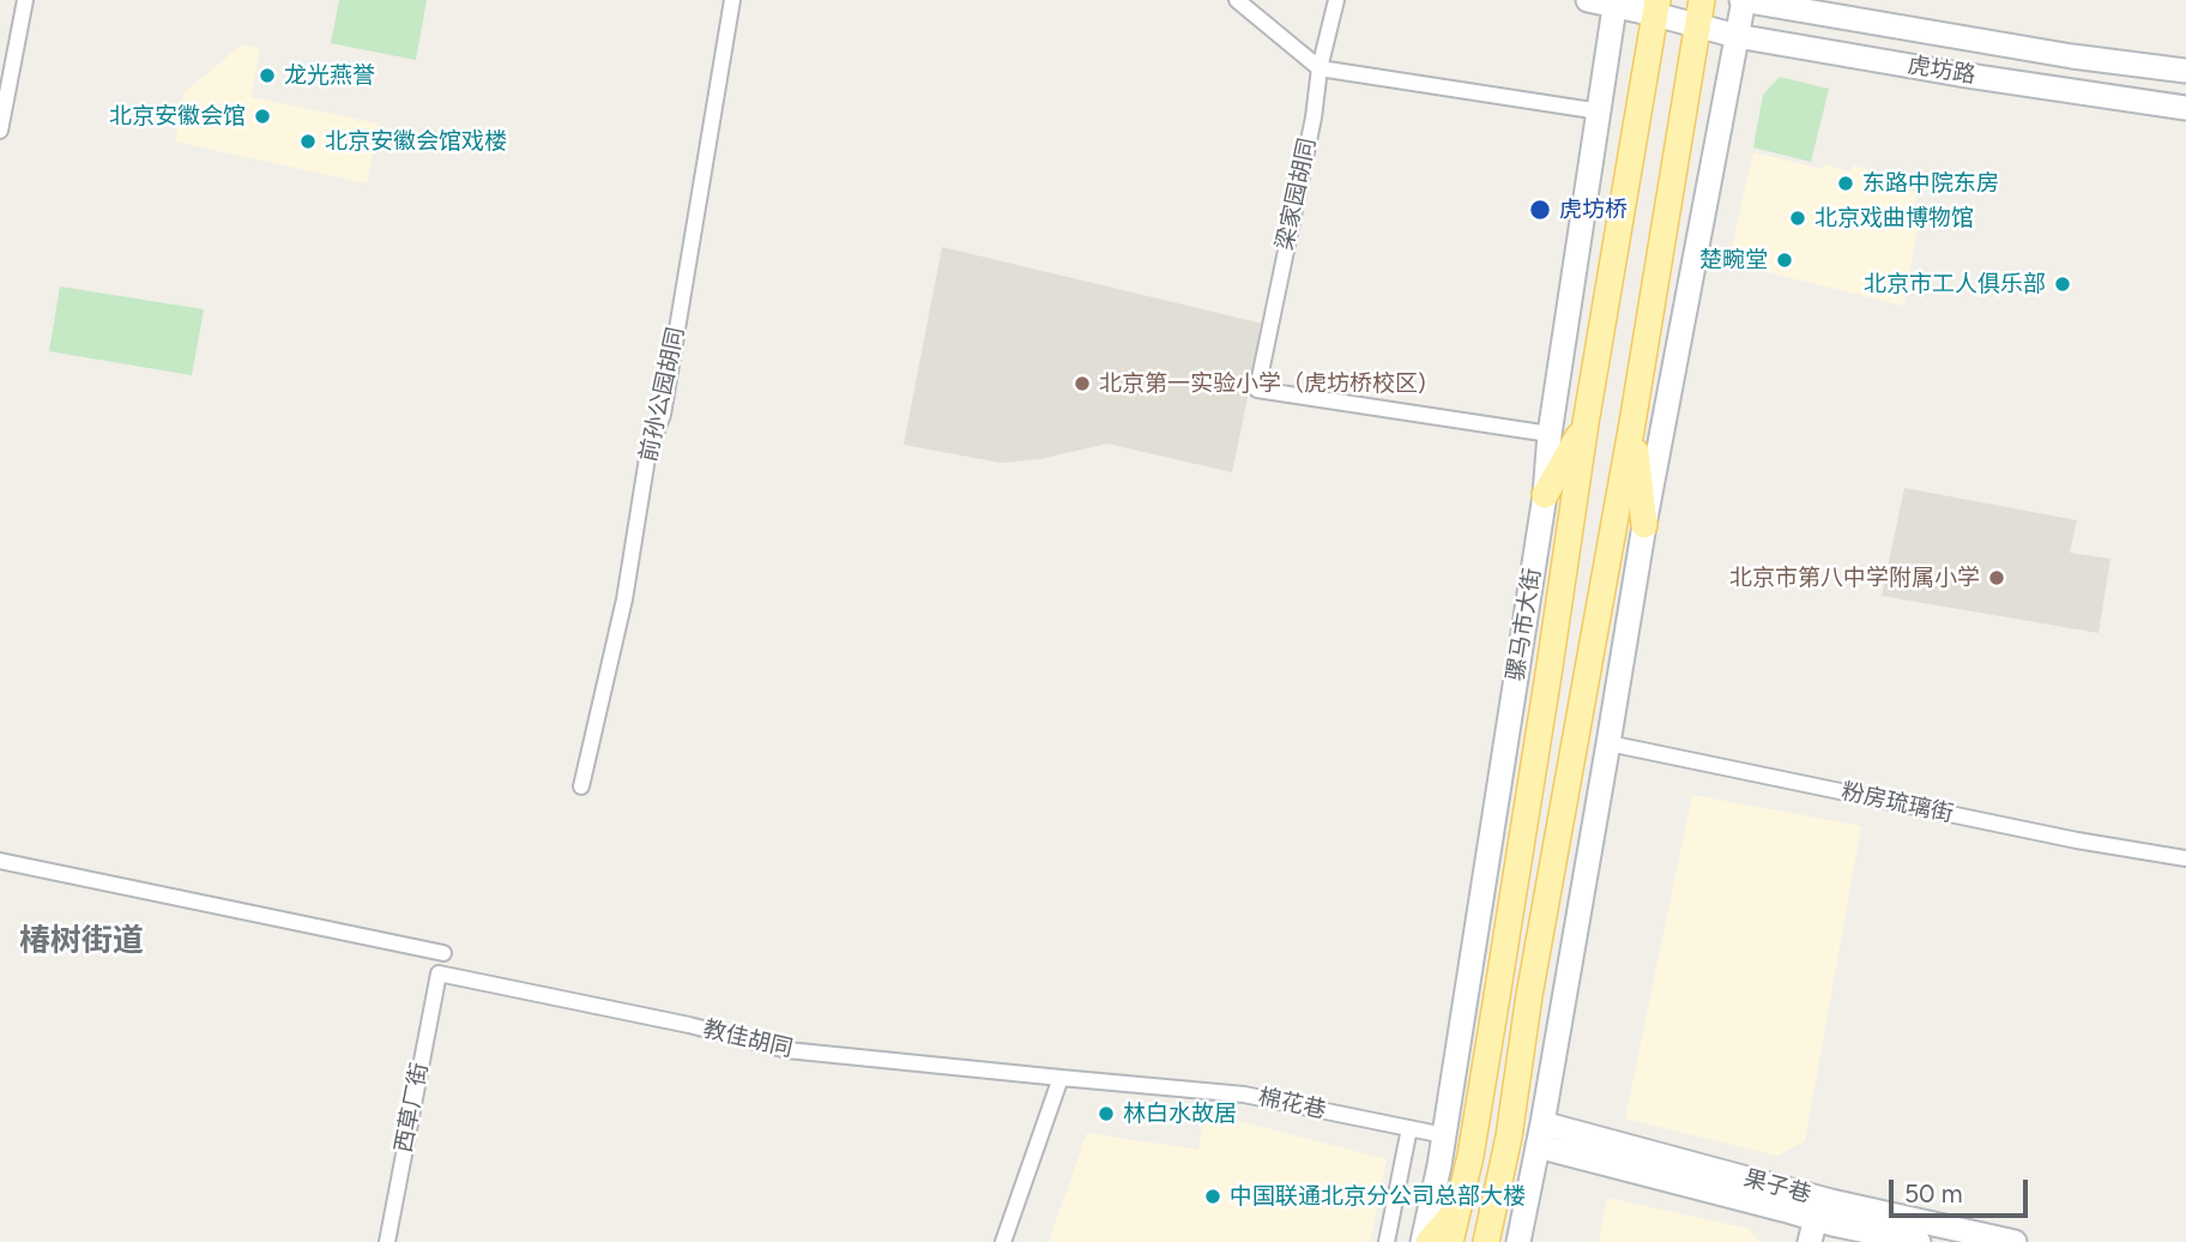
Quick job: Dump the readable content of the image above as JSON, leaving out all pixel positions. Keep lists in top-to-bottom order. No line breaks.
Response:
{"streets":{"main road":["骡马市大街"],"street":["虎坊路","梁家园胡同","前孙公园胡同","粉房琉璃街","教佳胡同","棉花巷","西草厂街","果子巷"]},"crossings":[["虎坊路","骡马市大街"],["梁家园胡同","骡马市大街"],["骡马市大街","棉花巷"],["教佳胡同","棉花巷"],["教佳胡同","西草厂街"]],"districts":["椿树街道"],"places":["龙光燕誉","北京安徽会馆","北京安徽会馆戏楼","东路中院东房","虎坊桥","北京戏曲博物馆","楚畹堂","北京市工人俱乐部","北京第一实验小学（虎坊桥校区)","北京市第八中学附属小学","林白水故居","中国联通北京分公司总部大楼"],"scale_bar":"50 m"}
